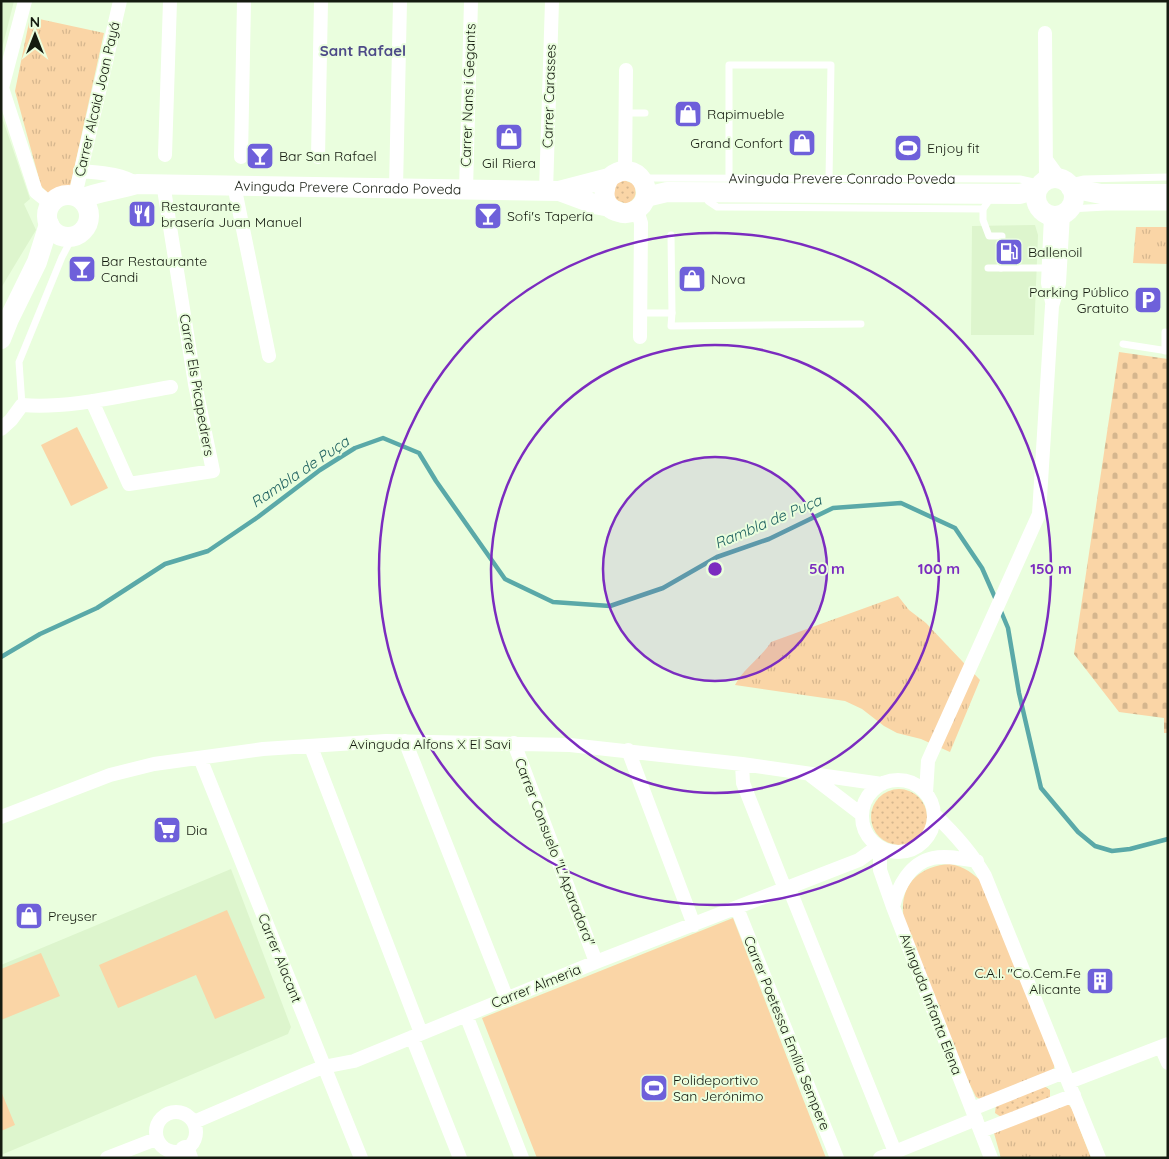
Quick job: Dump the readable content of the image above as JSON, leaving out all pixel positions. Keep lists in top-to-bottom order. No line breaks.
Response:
{"streets":{"street":["Carrer Nans i Gegants","Carrer Carasses","Carrer Alcaid Joan Payá","Avinguda Prevere Conrado Poveda","Carrer Els Picapedrers","Avinguda Alfons X El Savi","Carrer Consuelo \"L'Aparadora\"","Carrer Alacant","Carrer Almeria","Avinguda Infanta Elena","Carrer Poetessa Emília Sempere"]},"crossings":[["Carrer Nans i Gegants","Avinguda Prevere Conrado Poveda"],["Carrer Carasses","Avinguda Prevere Conrado Poveda"],["Carrer Alcaid Joan Payá","Avinguda Prevere Conrado Poveda"],["Avinguda Prevere Conrado Poveda","Carrer Els Picapedrers"],["Avinguda Alfons X El Savi","Carrer Consuelo \"L'Aparadora\""],["Avinguda Alfons X El Savi","Carrer Alacant"],["Avinguda Alfons X El Savi","Carrer Almeria"],["Avinguda Alfons X El Savi","Avinguda Infanta Elena"],["Carrer Consuelo \"L'Aparadora\"","Carrer Almeria"],["Carrer Alacant","Carrer Almeria"],["Carrer Almeria","Avinguda Infanta Elena"],["Carrer Almeria","Carrer Poetessa Emília Sempere"]],"districts":["Sant Rafael"],"water":["Rambla de Puça"],"places":{"shop":["Rapimueble","Gil Riera","Grand Confort","Nova","Preyser"],"sports":["Enjoy fit","Polideportivo San Jerónimo"],"bar":["Bar San Rafael","Sofi's Tapería","Bar Restaurante Candi"],"restaurant":["Restaurante brasería Juan Manuel"],"fuel station":["Ballenoil"],"parking":["Parking Público Gratuito"],"supermarket":["Dia"],"building":["C.A.I. \"Co.Cem.Fe Alicante"]},"north":"top","rings":["50 m","100 m","150 m"]}
